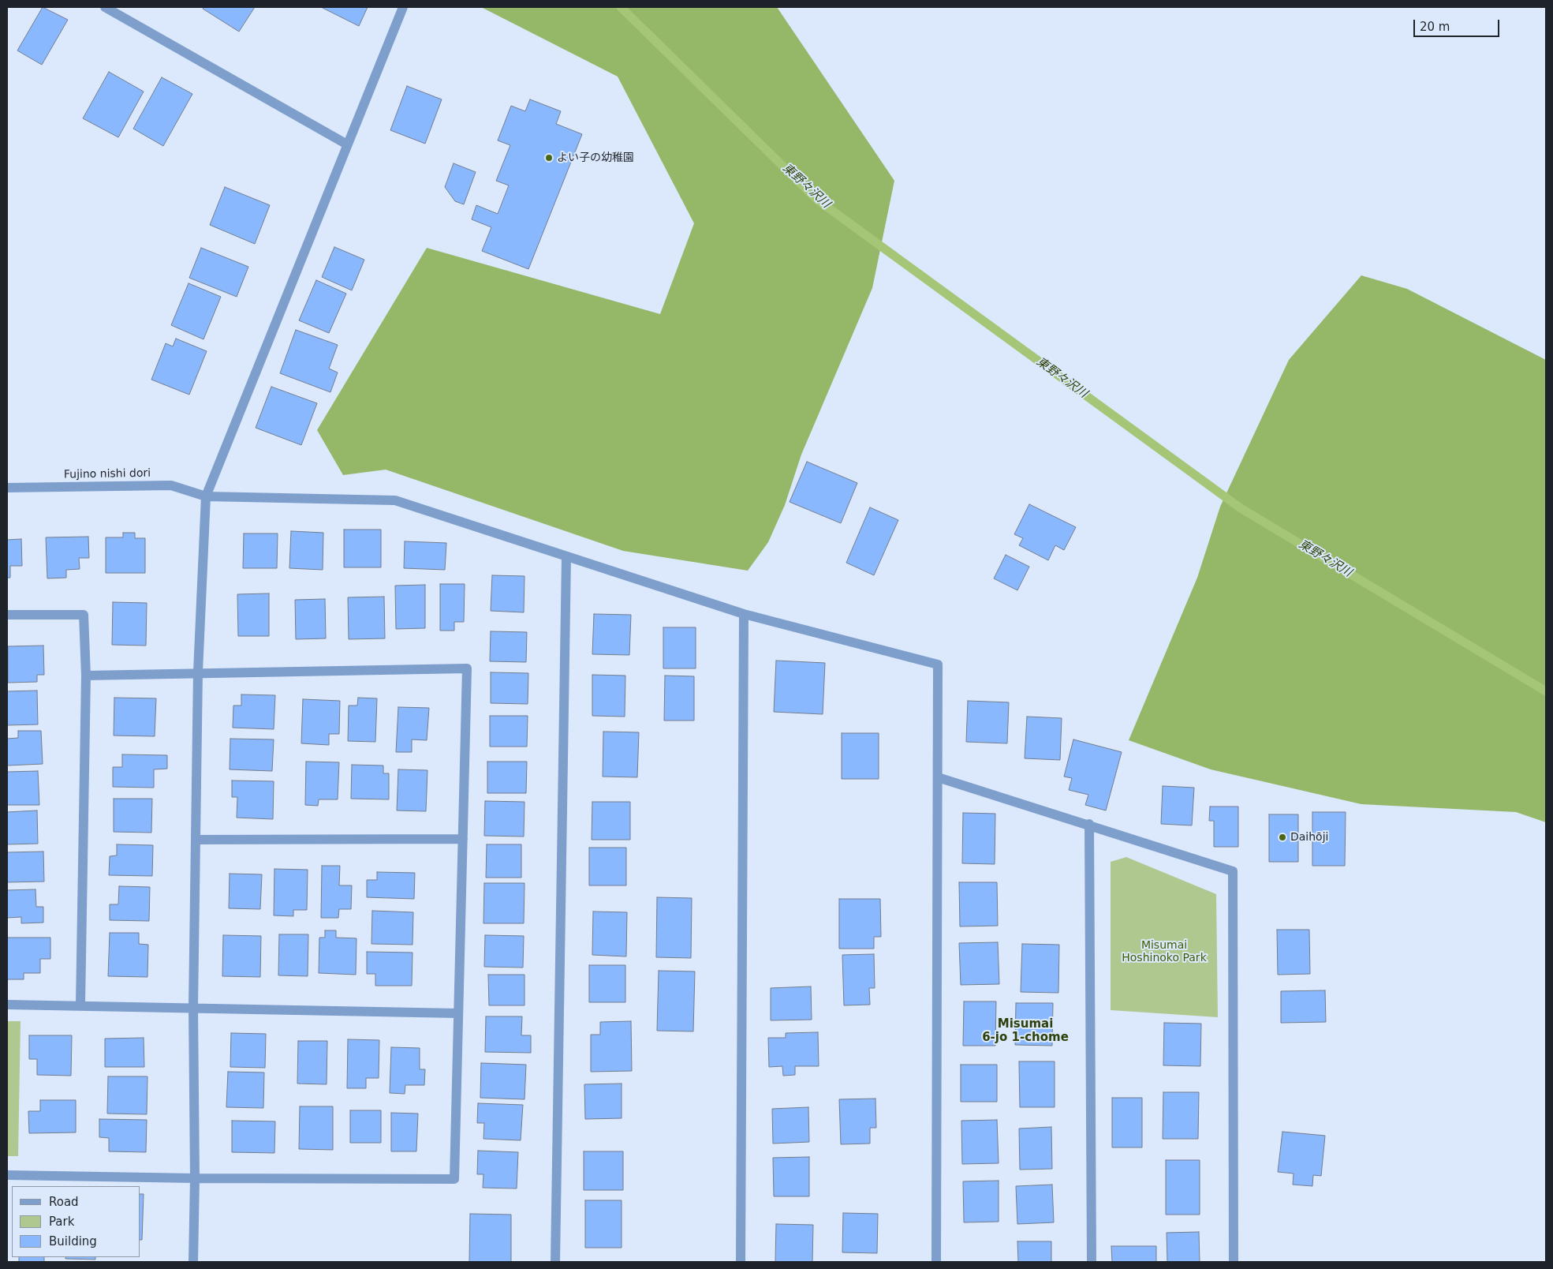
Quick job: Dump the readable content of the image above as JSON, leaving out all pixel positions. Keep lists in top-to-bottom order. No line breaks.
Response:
{"streets":{"street":["Fujino nishi dori"]},"districts":["Misumai 6-jo 1-chome"],"water":["東野々沢川"],"parks":["Misumai Hoshinoko Park"],"places":["よい子の幼稚園","Daihōji"],"legend":["Road","Park","Building"],"scale_bar":"20 m"}
